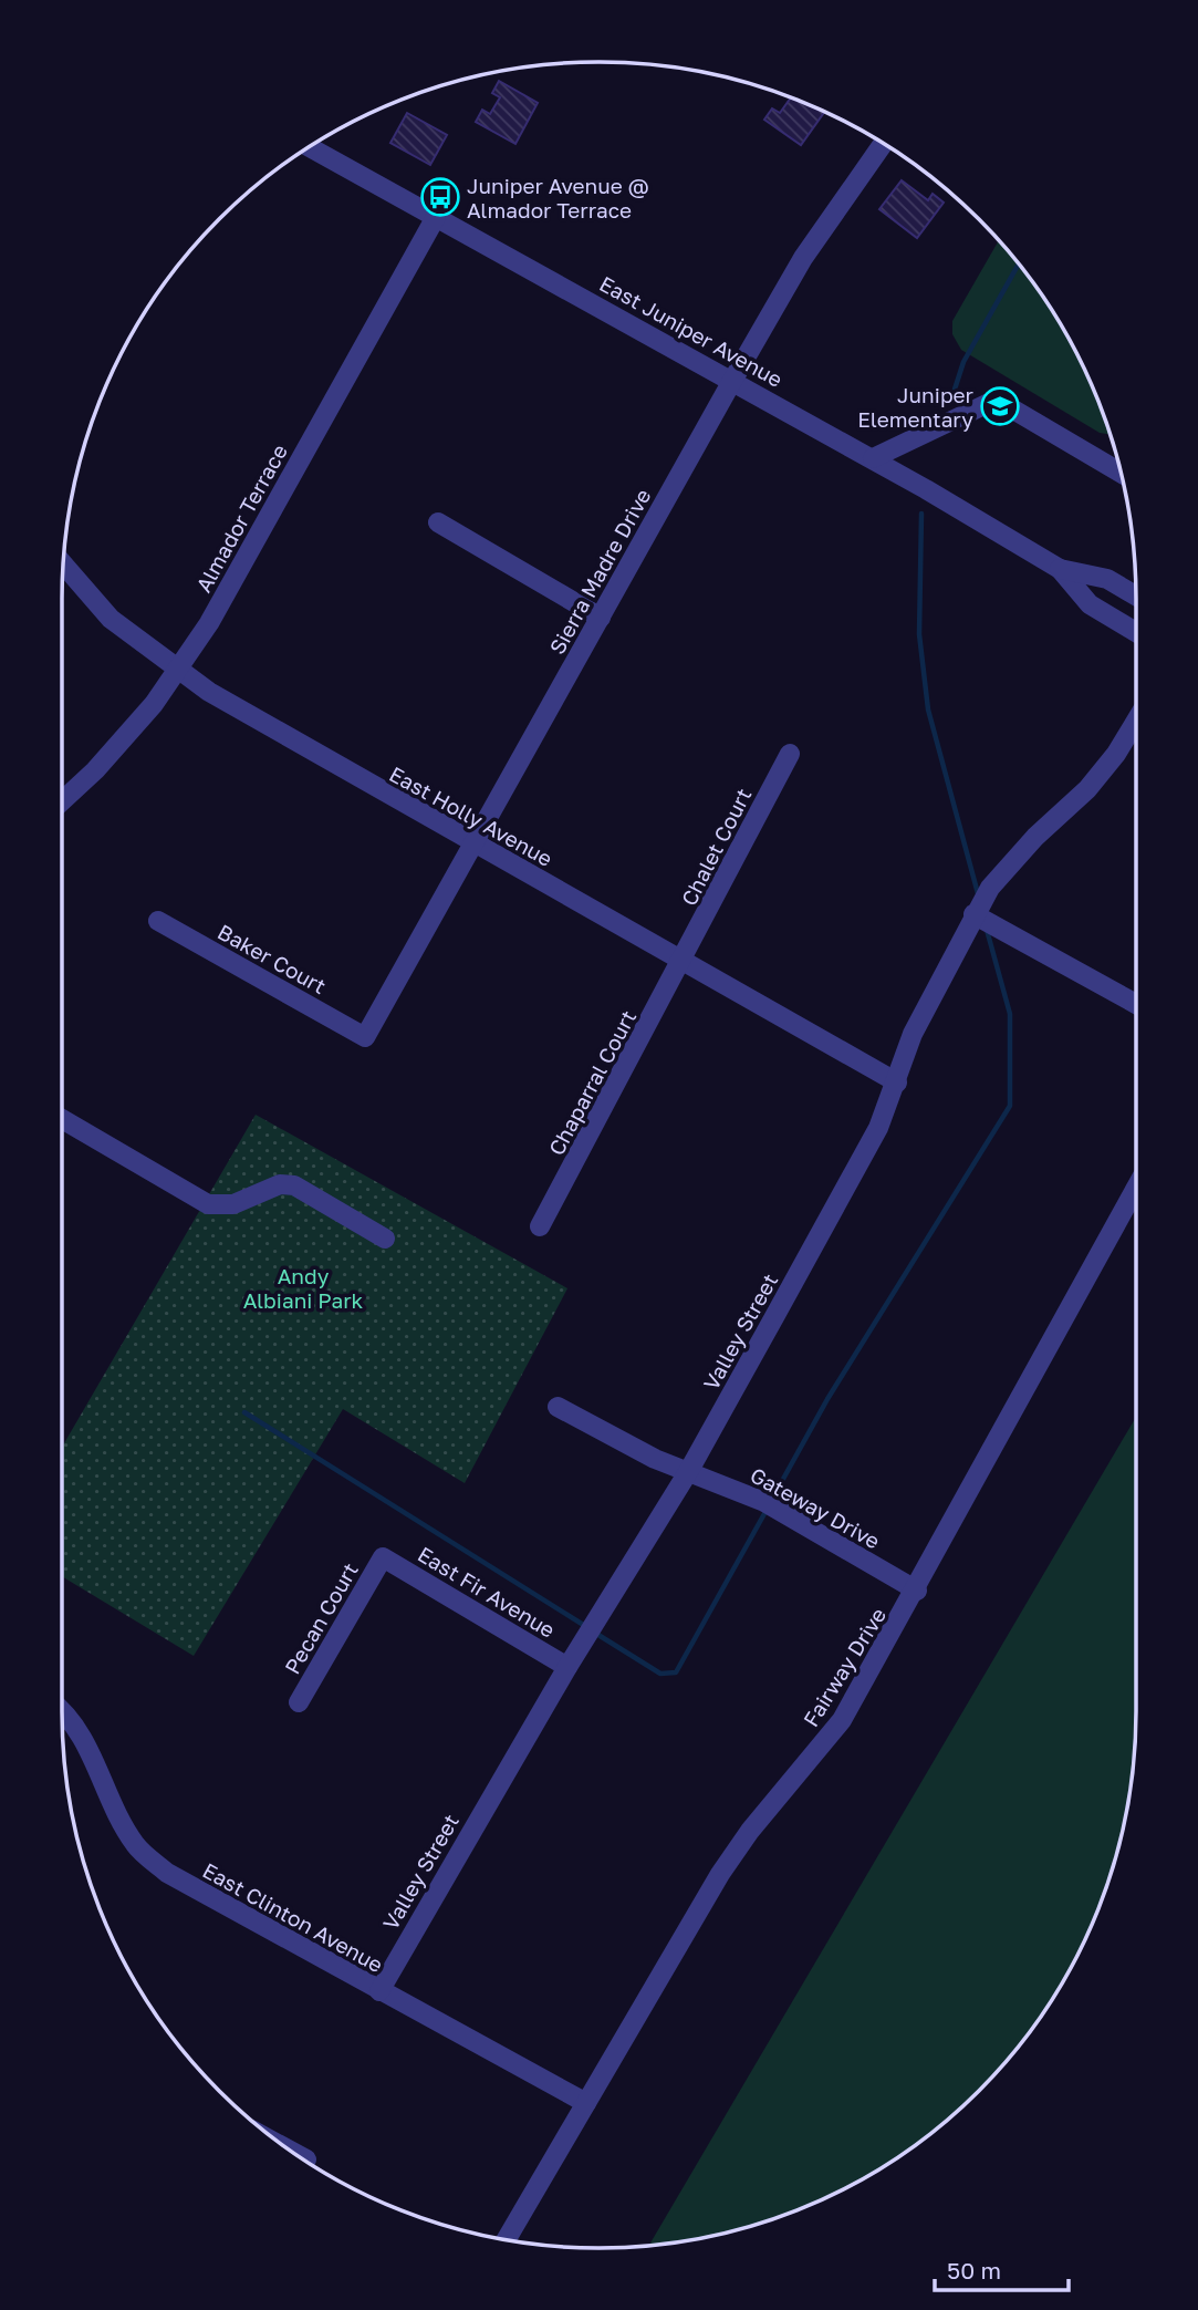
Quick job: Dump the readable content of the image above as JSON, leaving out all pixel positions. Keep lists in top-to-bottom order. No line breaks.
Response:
{"streets":{"street":["East Juniper Avenue","Almador Terrace","Sierra Madre Drive","East Holly Avenue","Chalet Court","Baker Court","Chaparral Court","Valley Street","Gateway Drive","East Fir Avenue","Pecan Court","Fairway Drive","East Clinton Avenue"]},"crossings":[["East Juniper Avenue","Almador Terrace"],["East Juniper Avenue","Sierra Madre Drive"],["Almador Terrace","East Holly Avenue"],["Sierra Madre Drive","East Holly Avenue"],["Sierra Madre Drive","Baker Court"],["East Holly Avenue","Chalet Court"],["East Holly Avenue","Chaparral Court"],["East Holly Avenue","Valley Street"],["Chalet Court","Chaparral Court"],["Valley Street","Gateway Drive"],["Valley Street","East Fir Avenue"],["Valley Street","East Clinton Avenue"],["Gateway Drive","Fairway Drive"],["East Fir Avenue","Pecan Court"],["Fairway Drive","East Clinton Avenue"]],"parks":["Andy Albiani Park"],"places":{"bus stop":["Juniper Avenue @ Almador Terrace"],"school or university":["Juniper Elementary"]},"scale_bar":"50 m"}
